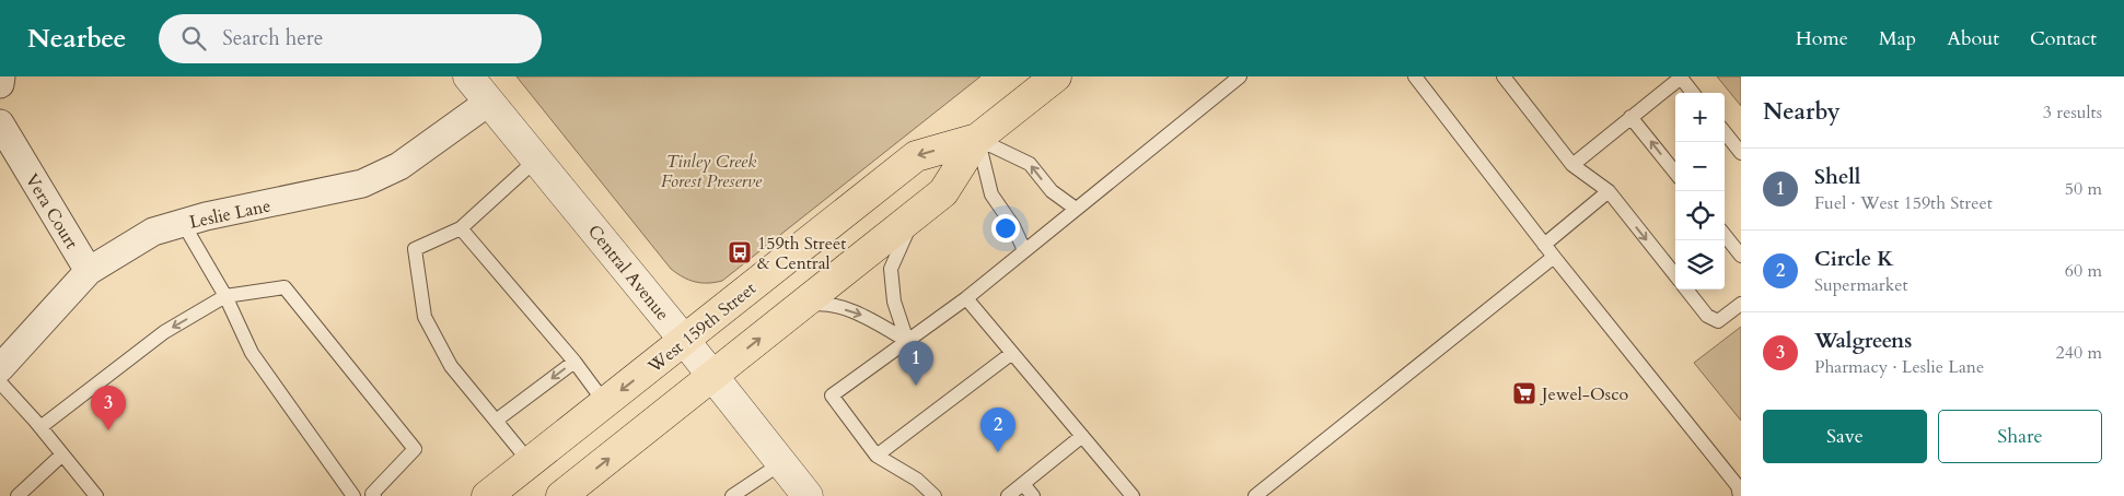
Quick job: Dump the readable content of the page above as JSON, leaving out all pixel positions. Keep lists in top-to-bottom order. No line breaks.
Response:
{"streets":{"main road":["West 159th Street"],"street":["Vera Court","Leslie Lane","Central Avenue"]},"crossings":[["Vera Court","Leslie Lane"],["Leslie Lane","Central Avenue"],["Central Avenue","West 159th Street"]],"parks":["Tinley Creek Forest Preserve"],"places":{"bus stop":["159th Street & Central"],"supermarket":["Jewel-Osco"]},"page":{"header":"Nearbee","search":"Search here","nav":["Home","Map","About","Contact"],"heading":["Nearby","3 results"],"map_buttons":["+","−"],"list":[{"mark":"1","name":"Shell","note":"Fuel · West 159th Street","value":"50 m"},{"mark":"2","name":"Circle K","note":"Supermarket","value":"60 m"},{"mark":"3","name":"Walgreens","note":"Pharmacy · Leslie Lane","value":"240 m"}],"pins":["1","3","2"],"buttons":["Save","Share"]}}
